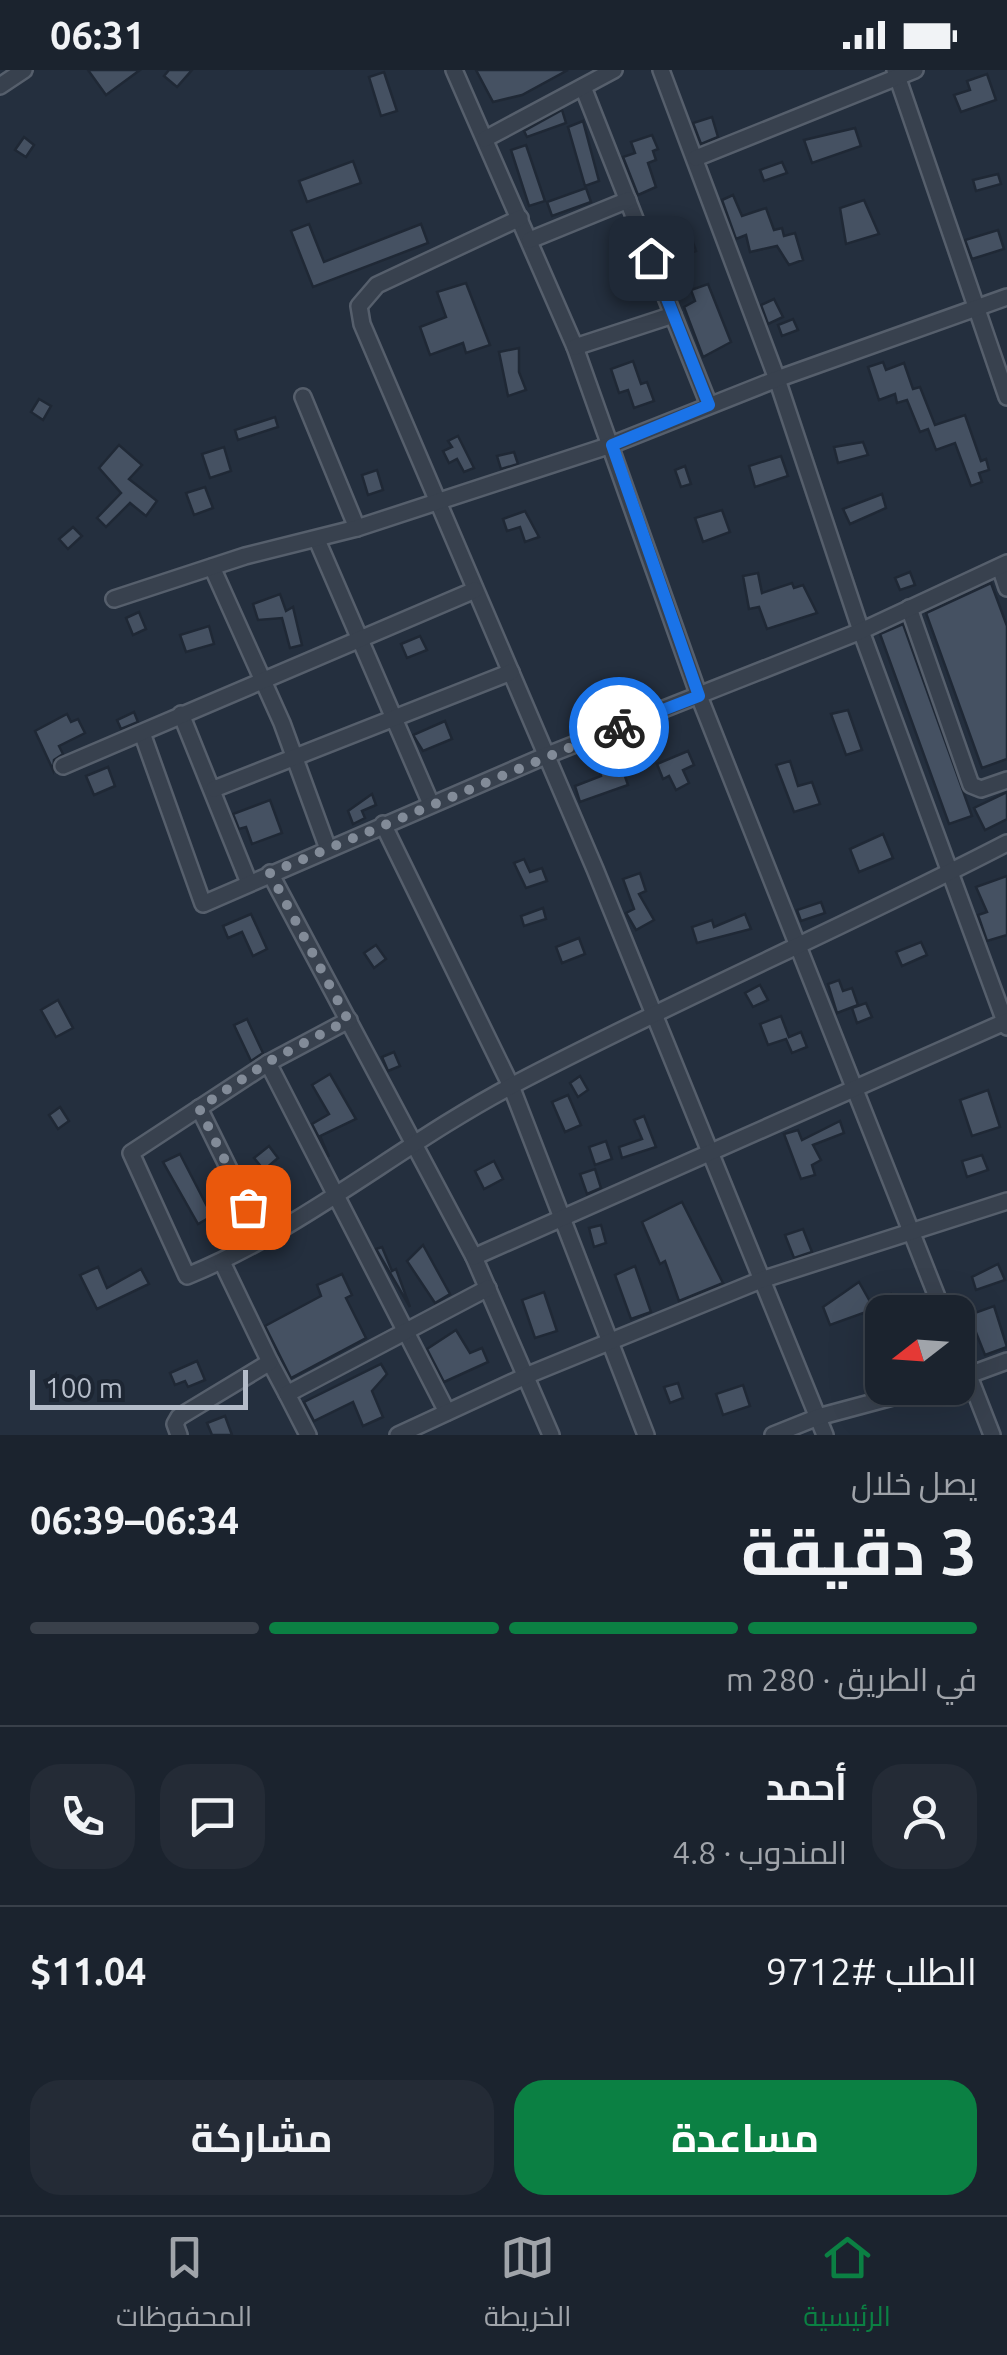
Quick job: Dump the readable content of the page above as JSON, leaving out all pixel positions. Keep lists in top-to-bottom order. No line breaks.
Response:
{"scale_bar":"100 m","north":"left","page":{"status":"06:31","scale":"100 m","heading":["3 دقيقة","يصل خلال","06:34–06:39"],"panel":["أحمد","المندوب · 4.8","الطلب #9712","$11.04"],"bar":"في الطريق · 280 m","buttons":["مساعدة","مشاركة"],"tabs":["الرئيسية","الخريطة","المحفوظات"]}}
